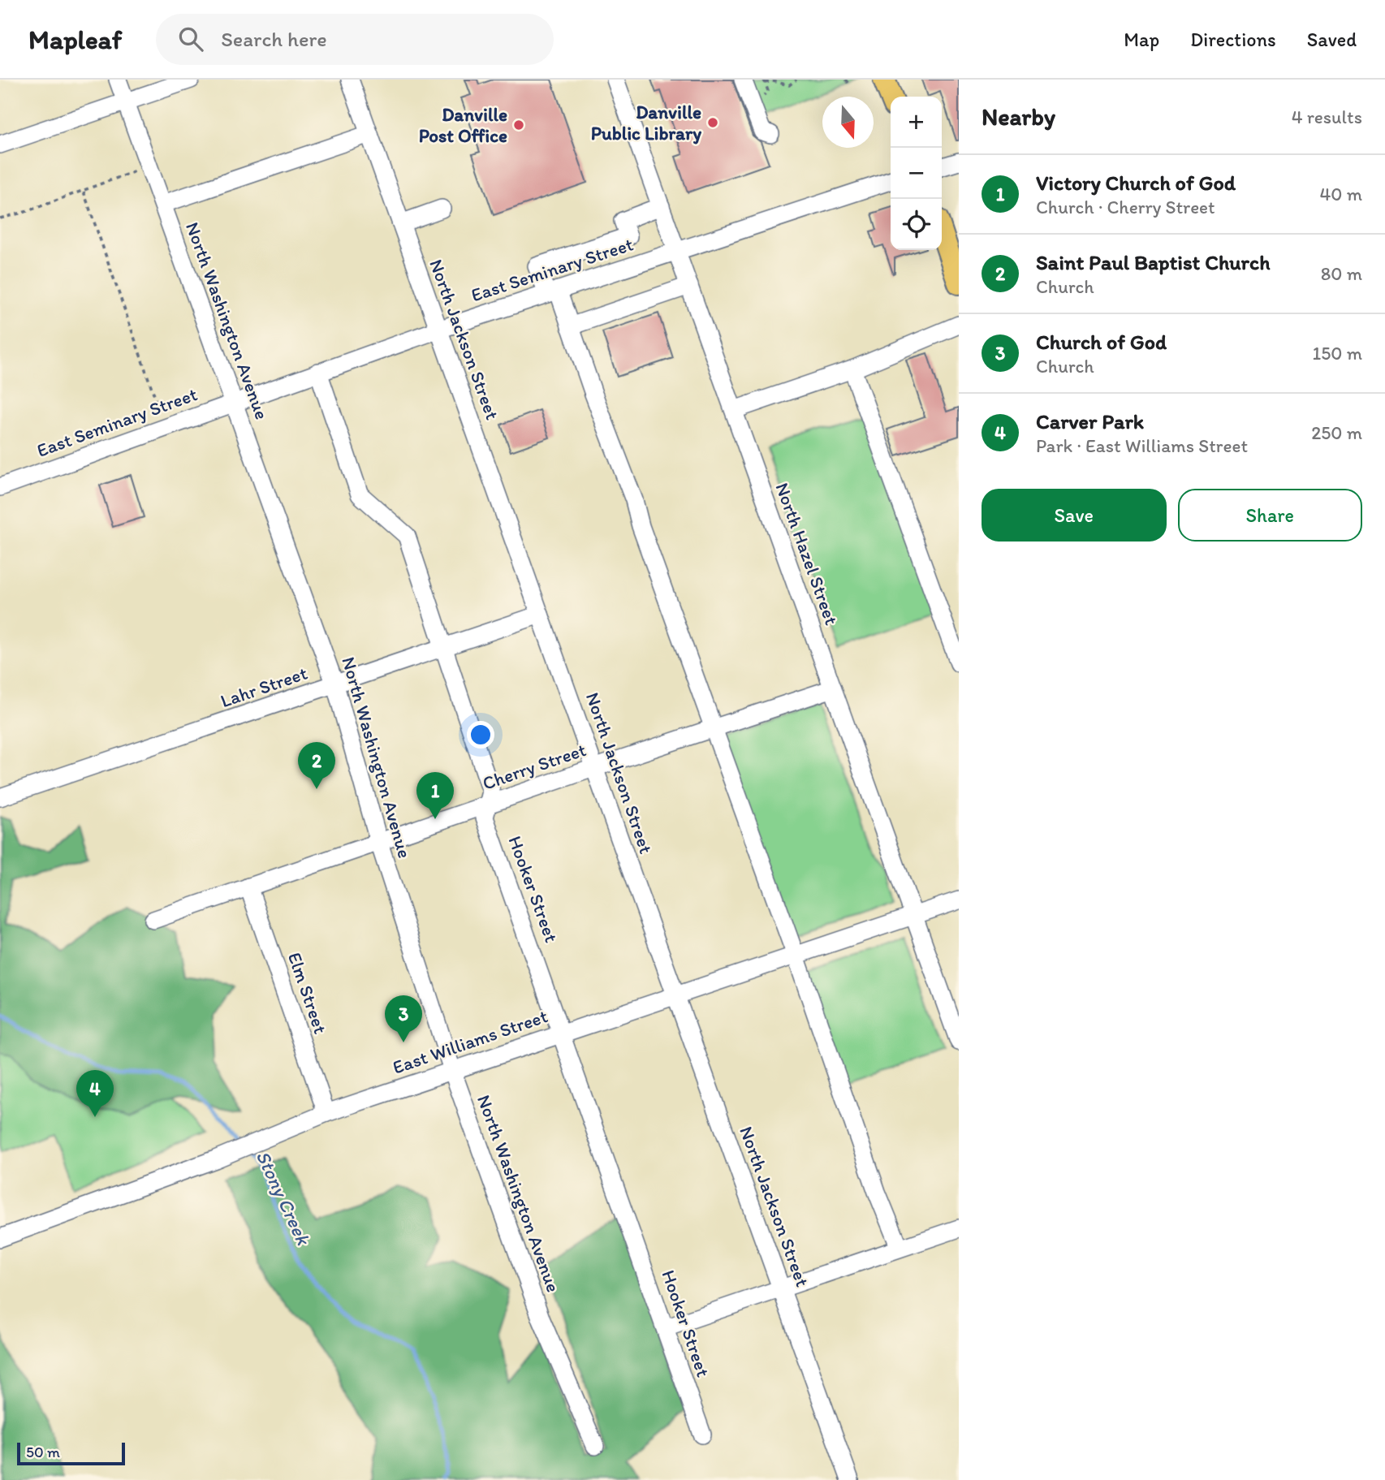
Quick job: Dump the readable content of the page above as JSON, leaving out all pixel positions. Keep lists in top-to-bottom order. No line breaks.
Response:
{"streets":{"street":["East Seminary Street","North Washington Avenue","North Jackson Street","North Hazel Street","Lahr Street","Cherry Street","Hooker Street","Elm Street","East Williams Street"]},"crossings":[["East Seminary Street","North Washington Avenue"],["East Seminary Street","North Jackson Street"],["East Seminary Street","North Hazel Street"],["East Seminary Street","Hooker Street"],["North Washington Avenue","Lahr Street"],["North Washington Avenue","Cherry Street"],["North Washington Avenue","East Williams Street"],["North Jackson Street","Lahr Street"],["North Jackson Street","Cherry Street"],["North Jackson Street","East Williams Street"],["North Hazel Street","Cherry Street"],["North Hazel Street","East Williams Street"],["Lahr Street","Hooker Street"],["Cherry Street","Hooker Street"],["Cherry Street","Elm Street"],["Hooker Street","East Williams Street"],["Elm Street","East Williams Street"]],"water":["Stony Creek"],"places":["Danville Public Library","Danville Post Office"],"scale_bar":"50 m","north":"bottom","page":{"header":"Mapleaf","search":"Search here","nav":["Map","Directions","Saved"],"heading":["Nearby","4 results"],"map_buttons":["+","−"],"list":[{"mark":"1","name":"Victory Church of God","note":"Church · Cherry Street","value":"40 m"},{"mark":"2","name":"Saint Paul Baptist Church","note":"Church","value":"80 m"},{"mark":"3","name":"Church of God","note":"Church","value":"150 m"},{"mark":"4","name":"Carver Park","note":"Park · East Williams Street","value":"250 m"}],"buttons":["Save","Share"],"pins":["2","1","3","4"],"scale":"50 m"}}
